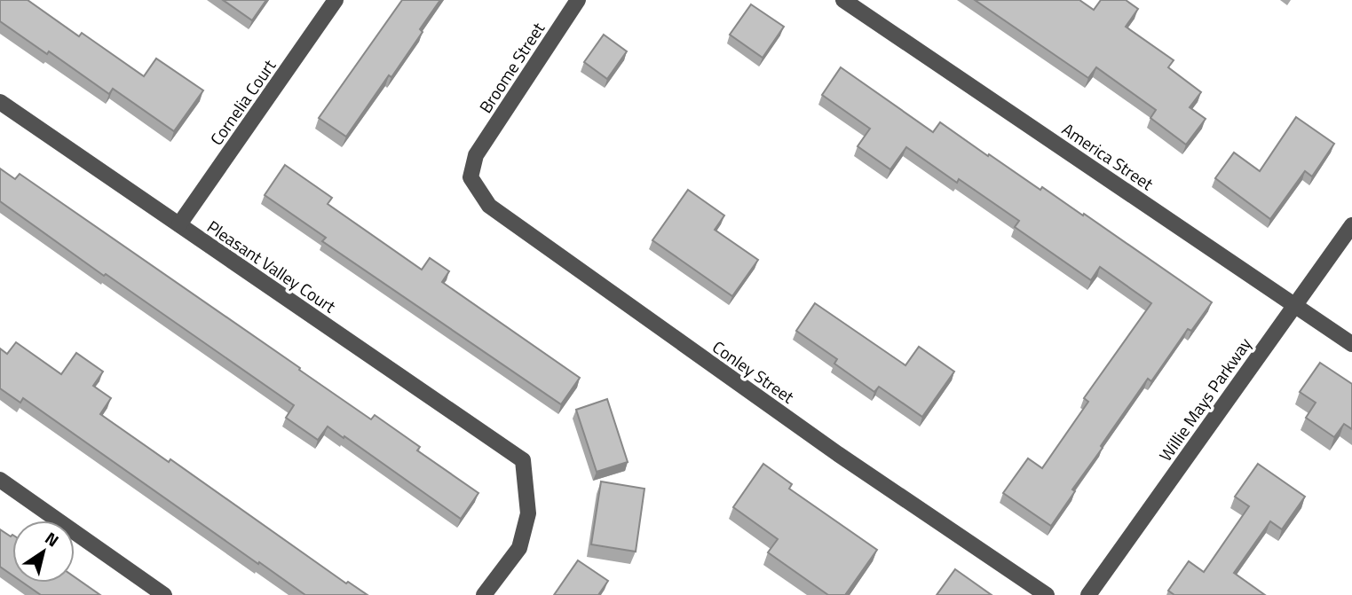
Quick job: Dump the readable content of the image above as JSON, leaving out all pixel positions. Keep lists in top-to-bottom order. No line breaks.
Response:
{"streets":{"street":["Broome Street","Cornelia Court","America Street","Pleasant Valley Court","Conley Street","Willie Mays Parkway"]},"crossings":[["Broome Street","Conley Street"],["Cornelia Court","Pleasant Valley Court"],["America Street","Willie Mays Parkway"]],"north":"top right"}
